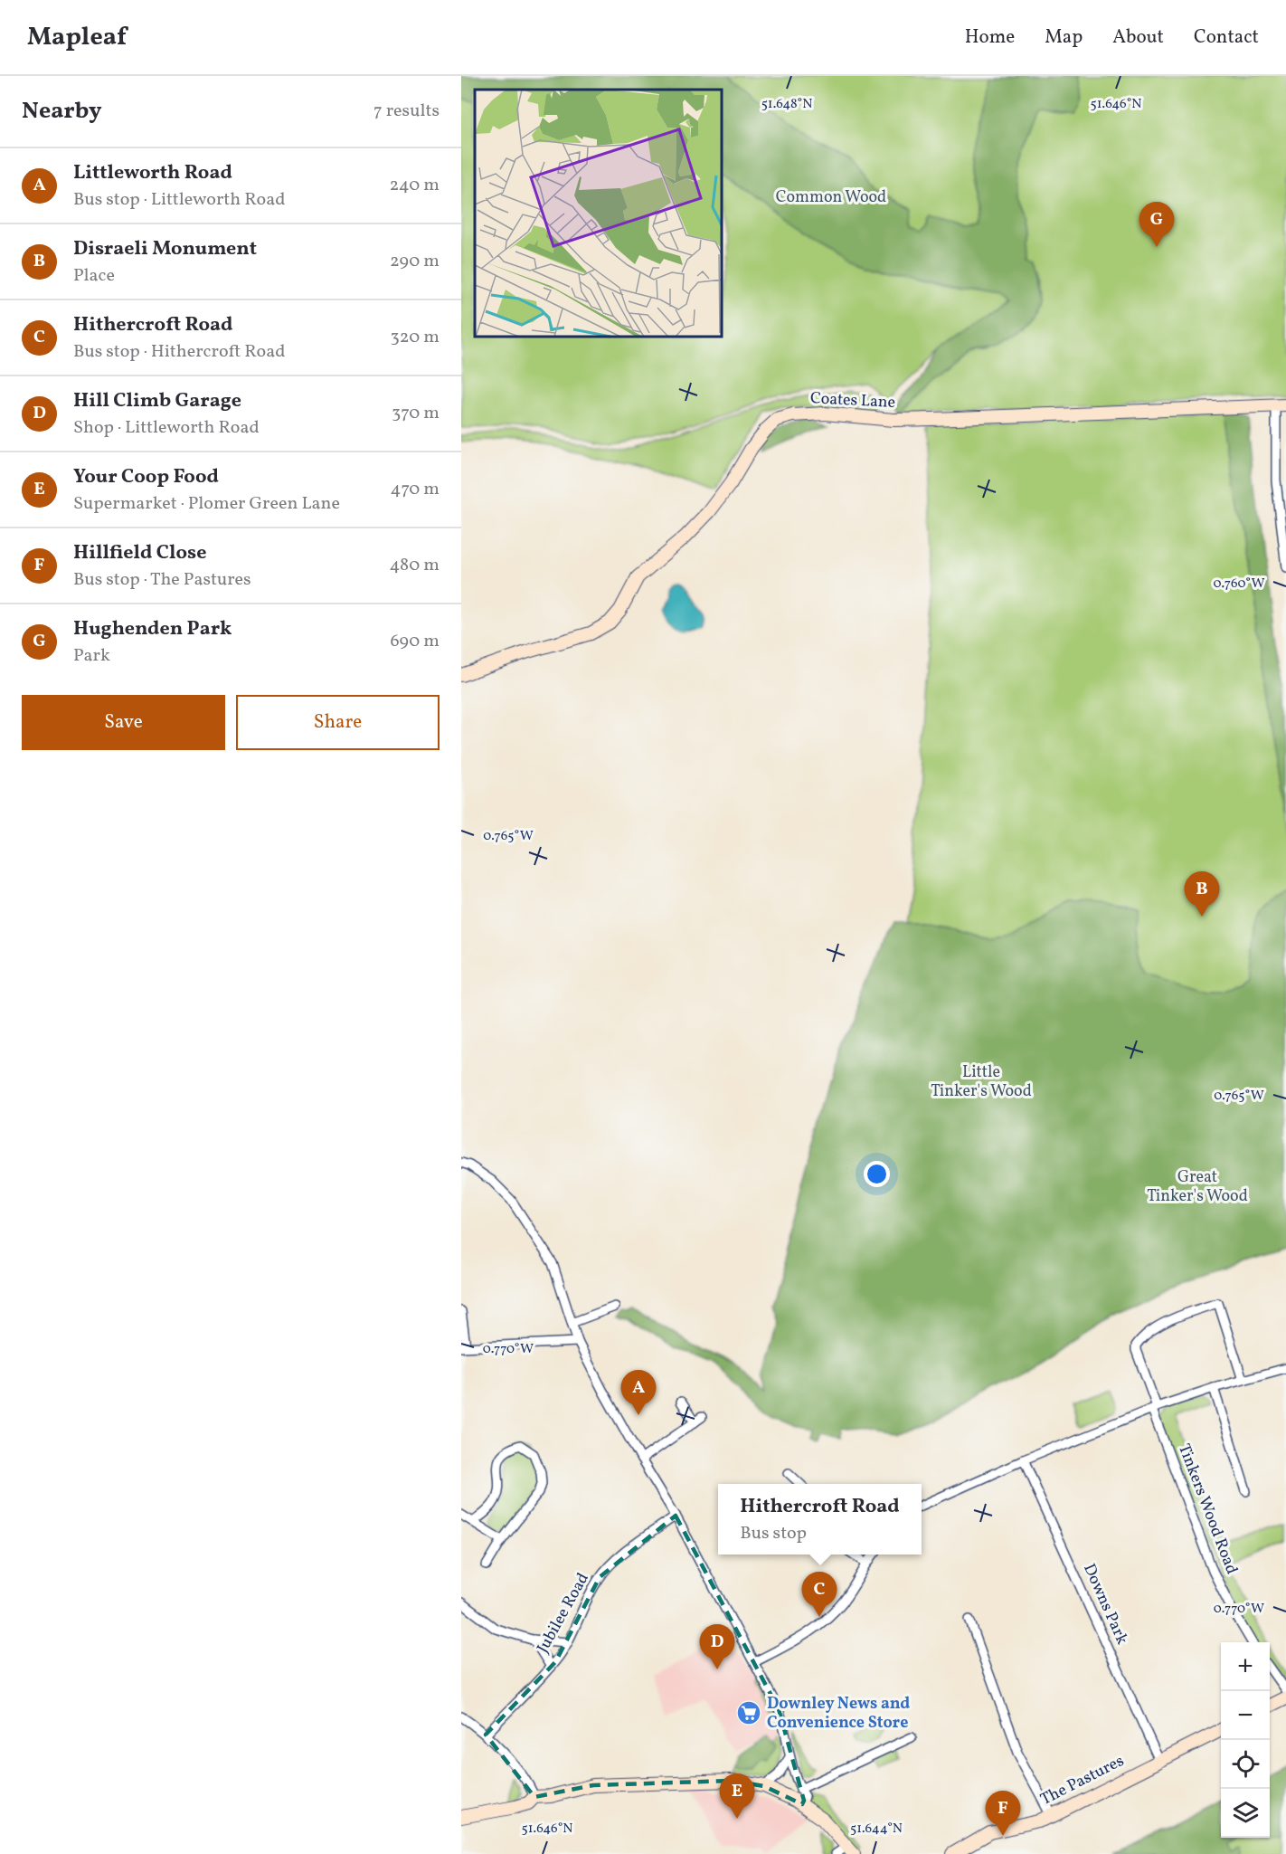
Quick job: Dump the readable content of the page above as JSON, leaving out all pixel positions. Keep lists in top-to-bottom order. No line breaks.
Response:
{"streets":{"street":["Coates Lane","Tinkers Wood Road","Downs Park","Jubilee Road","The Pastures"]},"crossings":[["Downs Park","The Pastures"]],"parks":["Common Wood","Little Tinker's Wood","Great Tinker's Wood"],"places":{"supermarket":["Downley News and Convenience Store"]},"page":{"header":"Mapleaf","nav":["Home","Map","About","Contact"],"heading":["Nearby","7 results"],"list":[{"mark":"A","name":"Littleworth Road","note":"Bus stop · Littleworth Road","value":"240 m"},{"mark":"B","name":"Disraeli Monument","note":"Place","value":"290 m"},{"mark":"C","name":"Hithercroft Road","note":"Bus stop · Hithercroft Road","value":"320 m"},{"mark":"D","name":"Hill Climb Garage","note":"Shop · Littleworth Road","value":"370 m"},{"mark":"E","name":"Your Coop Food","note":"Supermarket · Plomer Green Lane","value":"470 m"},{"mark":"F","name":"Hillfield Close","note":"Bus stop · The Pastures","value":"480 m"},{"mark":"G","name":"Hughenden Park","note":"Park","value":"690 m"}],"pins":["G","B","A","C","D","E","F"],"buttons":["Save","Share"],"popup":["Hithercroft Road","Bus stop"],"map_buttons":["+","−"]},"coordinates":["51.648°N","51.646°N","0.760°W","0.765°W","0.770°W","51.644°N"]}
